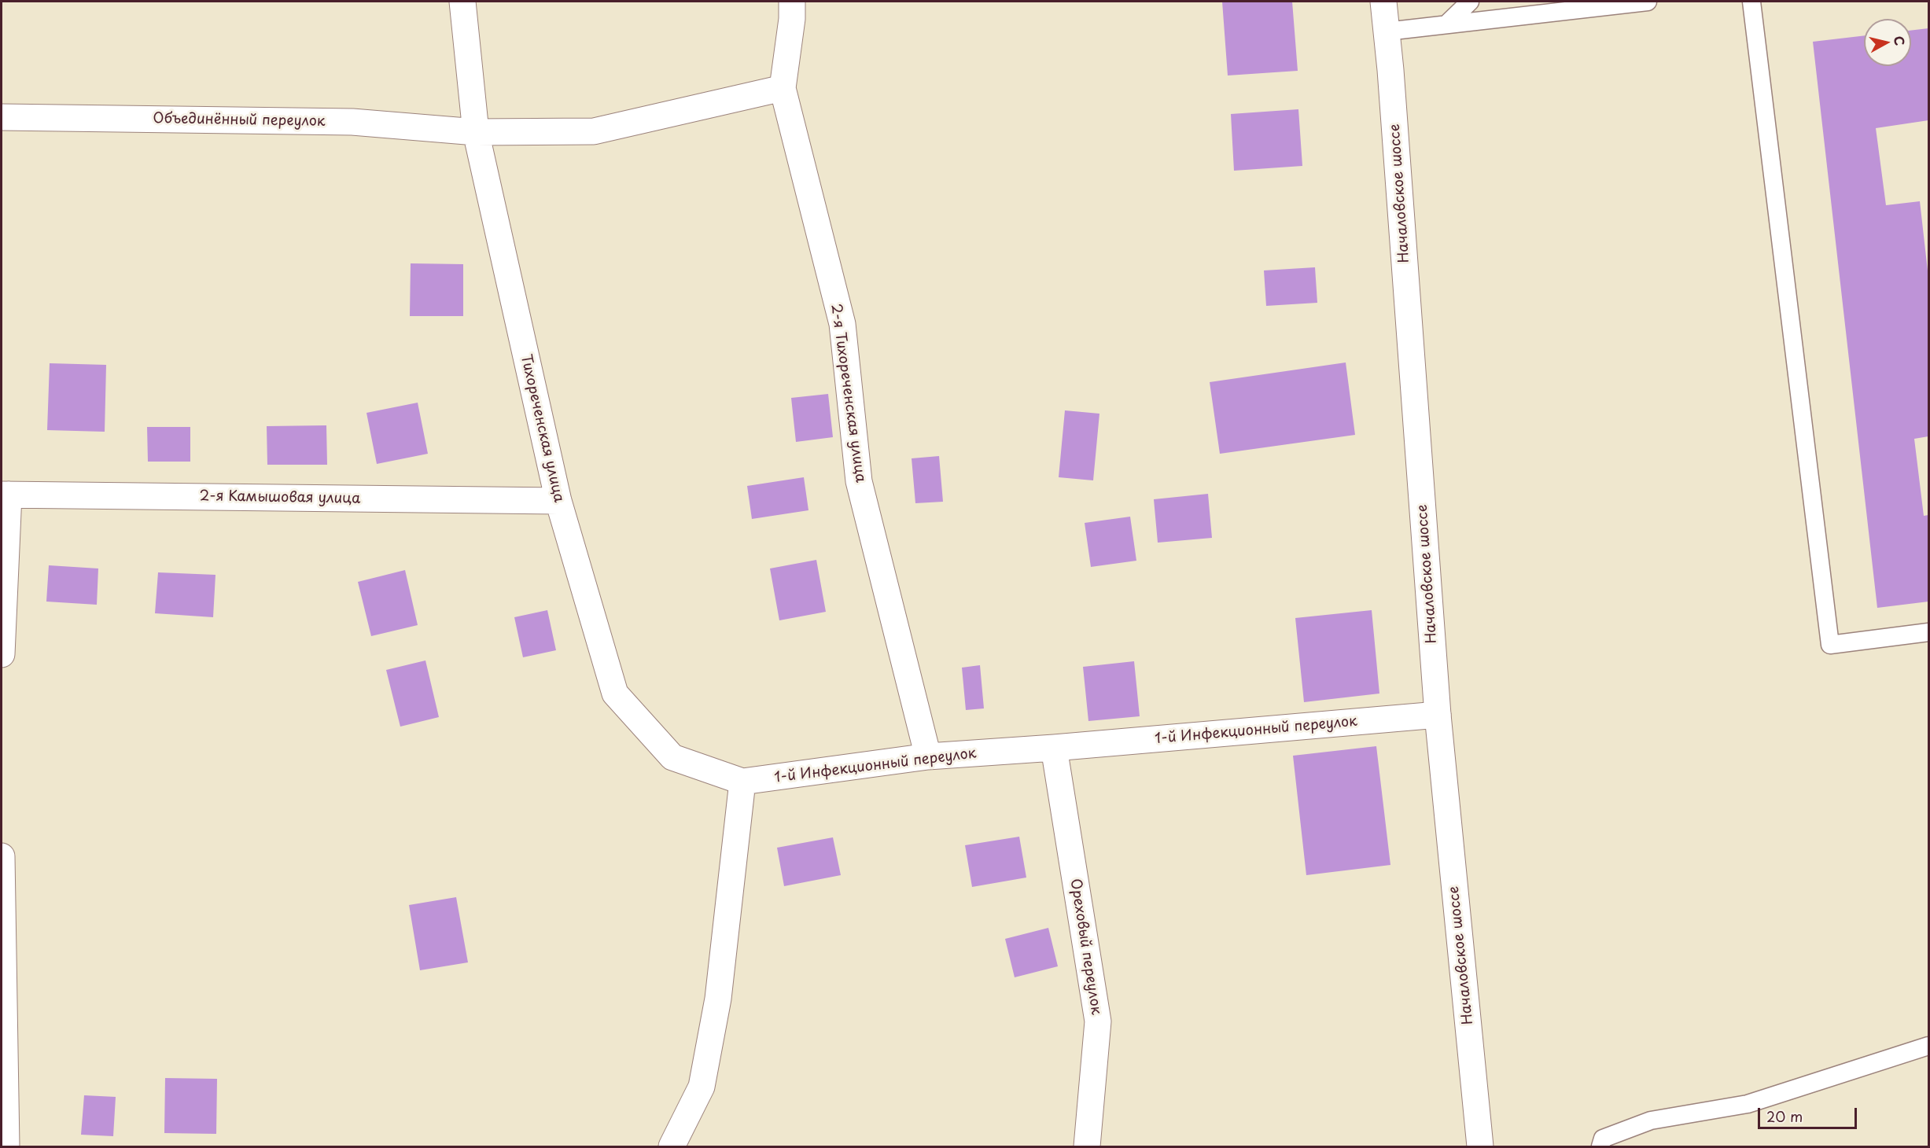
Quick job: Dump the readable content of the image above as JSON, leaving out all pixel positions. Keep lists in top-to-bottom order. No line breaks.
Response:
{"streets":{"street":["Объединённый переулок","Началовское шоссе","2-я Тихореченская улица","Тихореченская улица","2-я Камышовая улица","1-й Инфекционный переулок","Ореховый переулок"]},"crossings":[["Объединённый переулок","2-я Тихореченская улица"],["Объединённый переулок","Тихореченская улица"],["Началовское шоссе","1-й Инфекционный переулок"],["2-я Тихореченская улица","1-й Инфекционный переулок"],["Тихореченская улица","2-я Камышовая улица"],["Тихореченская улица","1-й Инфекционный переулок"],["1-й Инфекционный переулок","Ореховый переулок"]],"scale_bar":"20 m","north":"right"}
